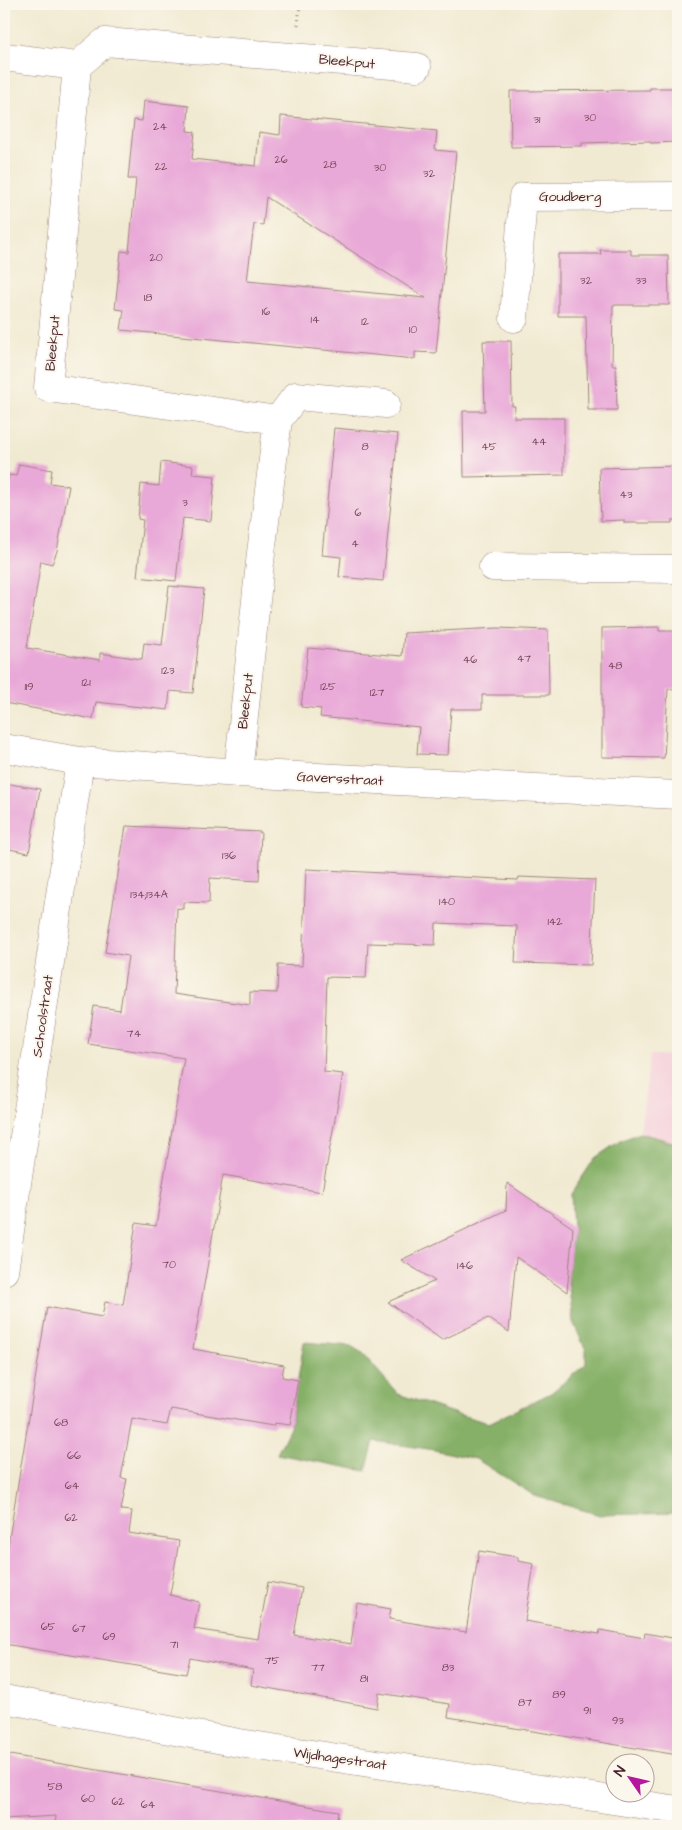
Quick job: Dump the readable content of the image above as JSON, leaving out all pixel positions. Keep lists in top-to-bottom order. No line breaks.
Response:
{"streets":{"street":["Bleekput","Goudberg","Gaversstraat","Schoolstraat","Wijdhagestraat"]},"crossings":[["Bleekput","Gaversstraat"],["Gaversstraat","Schoolstraat"]],"house_numbers":["30","31","24","26","28","22","30","32","20","32","33","18","16","14","12","10","44","8","45","43","3","6","4","47","46","48","123","121","119","125","127","136","134;134A","140","142","74","70","146","68","66","64","62","65","67","69","71","75","77","83","81","89","87","91","93","58","60","62","64"],"north":"top left"}
